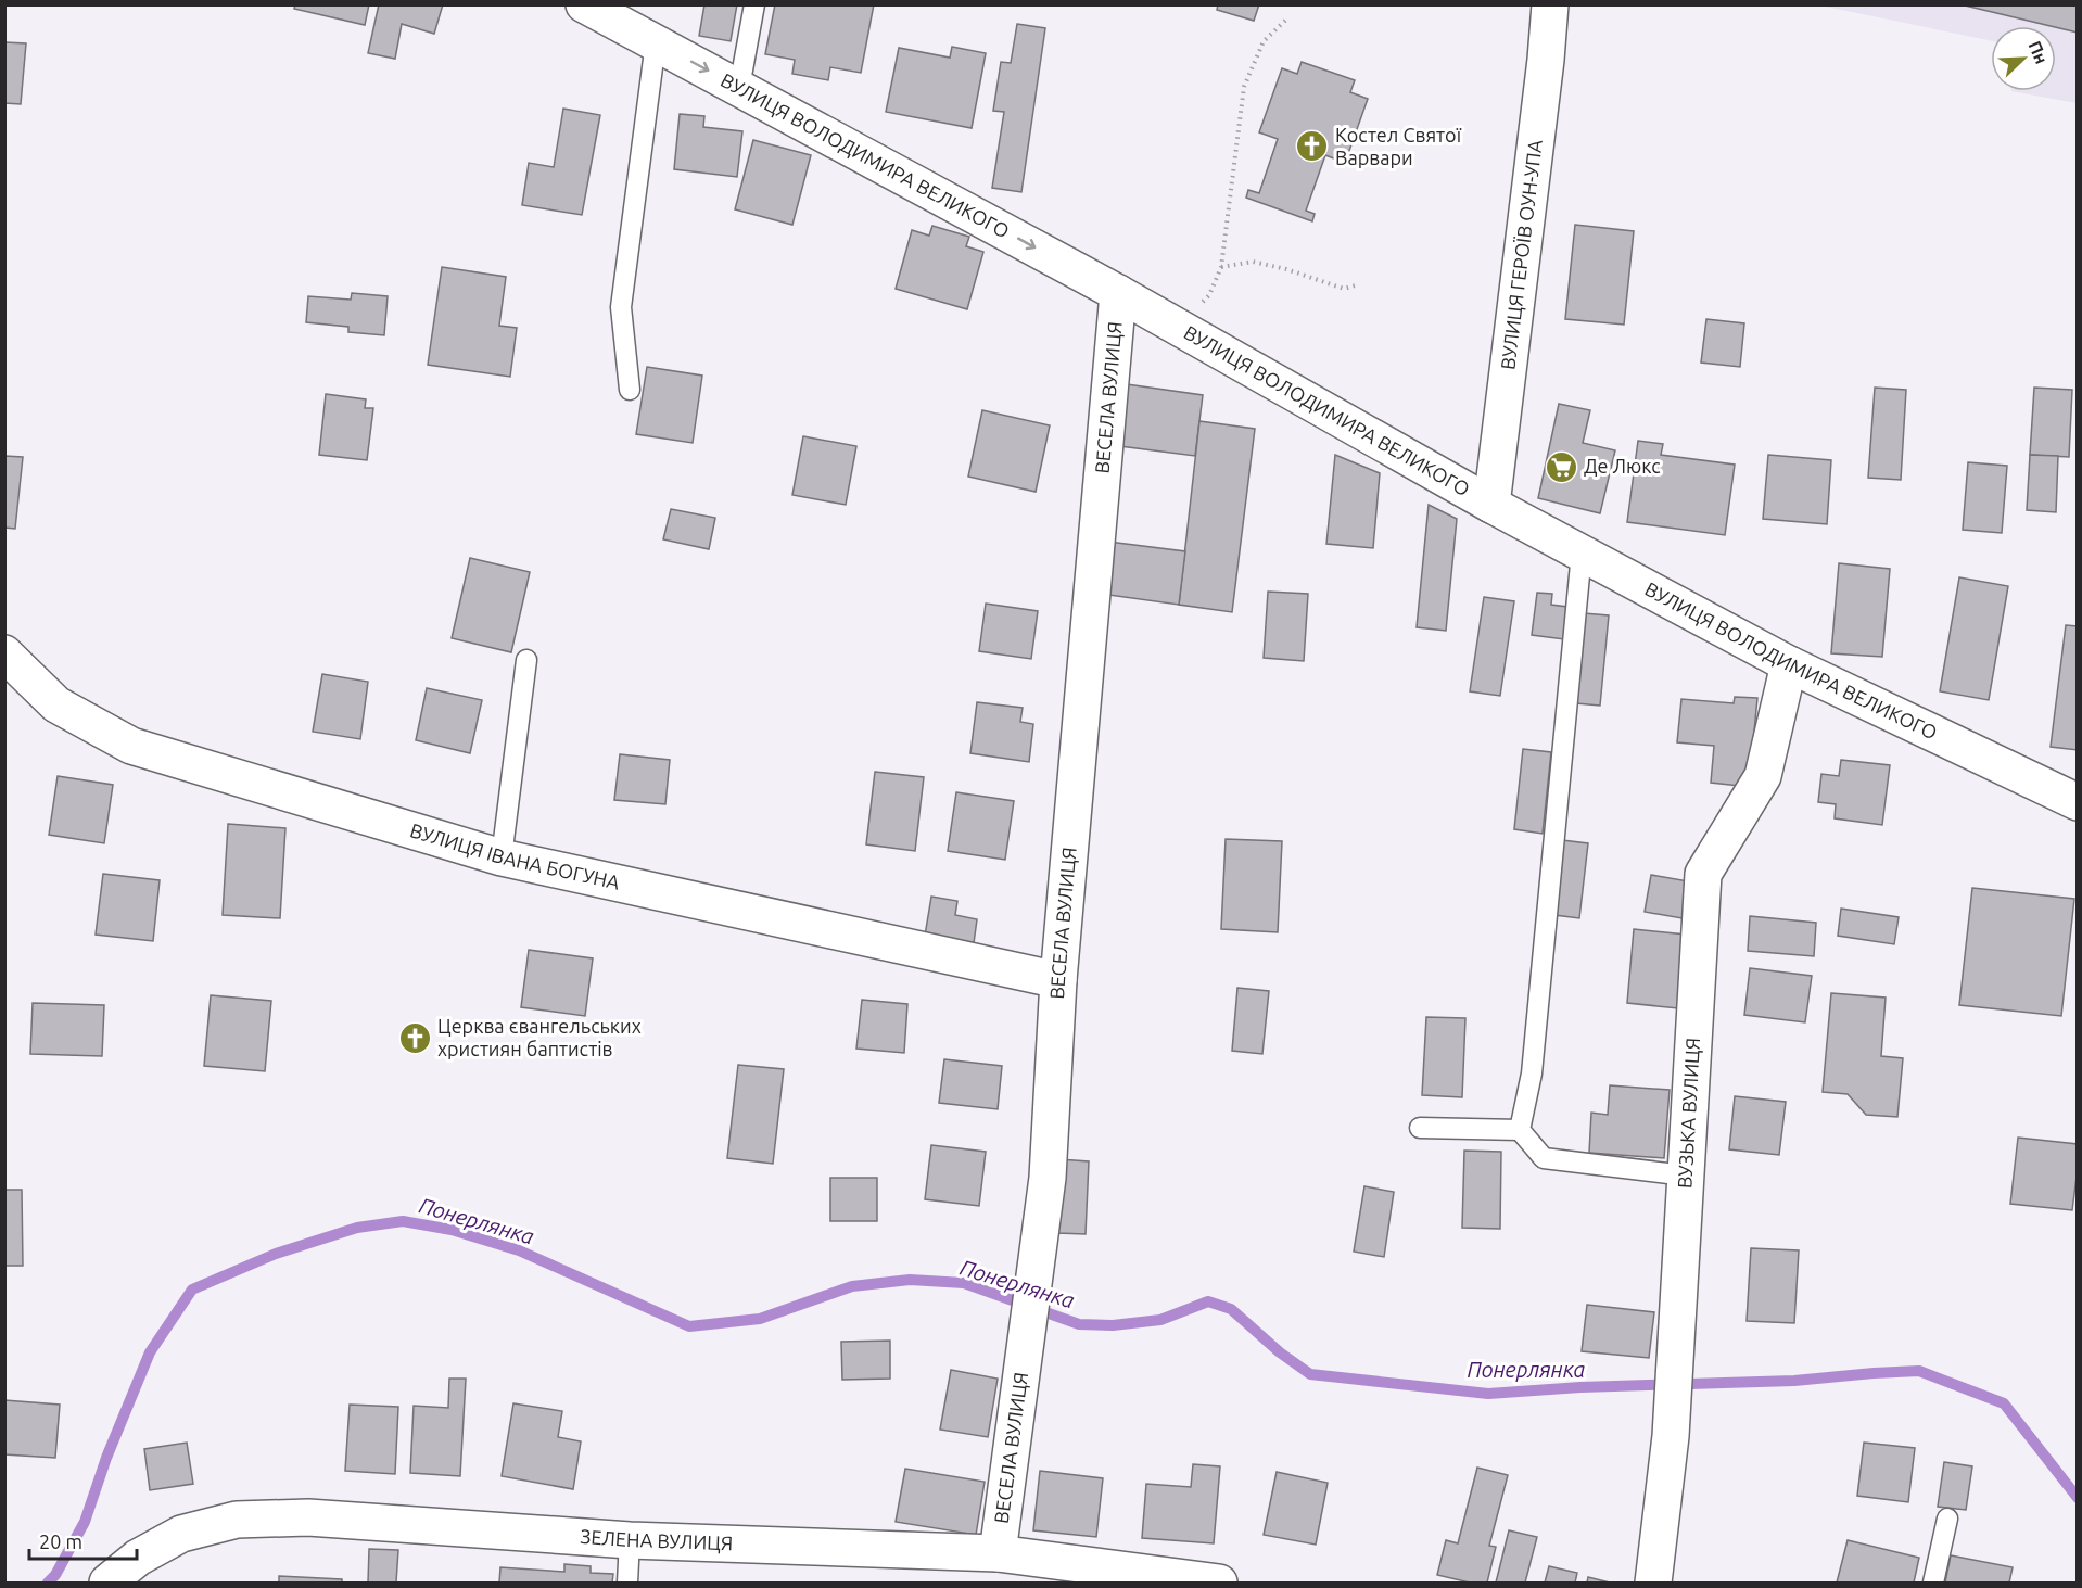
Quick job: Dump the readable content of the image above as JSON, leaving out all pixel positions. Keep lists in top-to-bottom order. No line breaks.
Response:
{"streets":{"street":["ВУЛИЦЯ ВОЛОДИМИРА ВЕЛИКОГО","ВУЛИЦЯ ГЕРОЇВ ОУН-УПА","ВЕСЕЛА ВУЛИЦЯ","ВУЛИЦЯ ІВАНА БОГУНА","ВУЗЬКА ВУЛИЦЯ","ЗЕЛЕНА ВУЛИЦЯ"]},"crossings":[["ВУЛИЦЯ ВОЛОДИМИРА ВЕЛИКОГО","ВУЛИЦЯ ГЕРОЇВ ОУН-УПА"],["ВУЛИЦЯ ВОЛОДИМИРА ВЕЛИКОГО","ВЕСЕЛА ВУЛИЦЯ"],["ВУЛИЦЯ ВОЛОДИМИРА ВЕЛИКОГО","ВУЗЬКА ВУЛИЦЯ"],["ВЕСЕЛА ВУЛИЦЯ","ВУЛИЦЯ ІВАНА БОГУНА"],["ВЕСЕЛА ВУЛИЦЯ","ЗЕЛЕНА ВУЛИЦЯ"]],"water":["Понерлянка"],"places":{"church":["Костел Святої Варвари","Церква євангельських християн баптистів"],"supermarket":["Де Люкс"]},"scale_bar":"20 m","north":"top right"}
